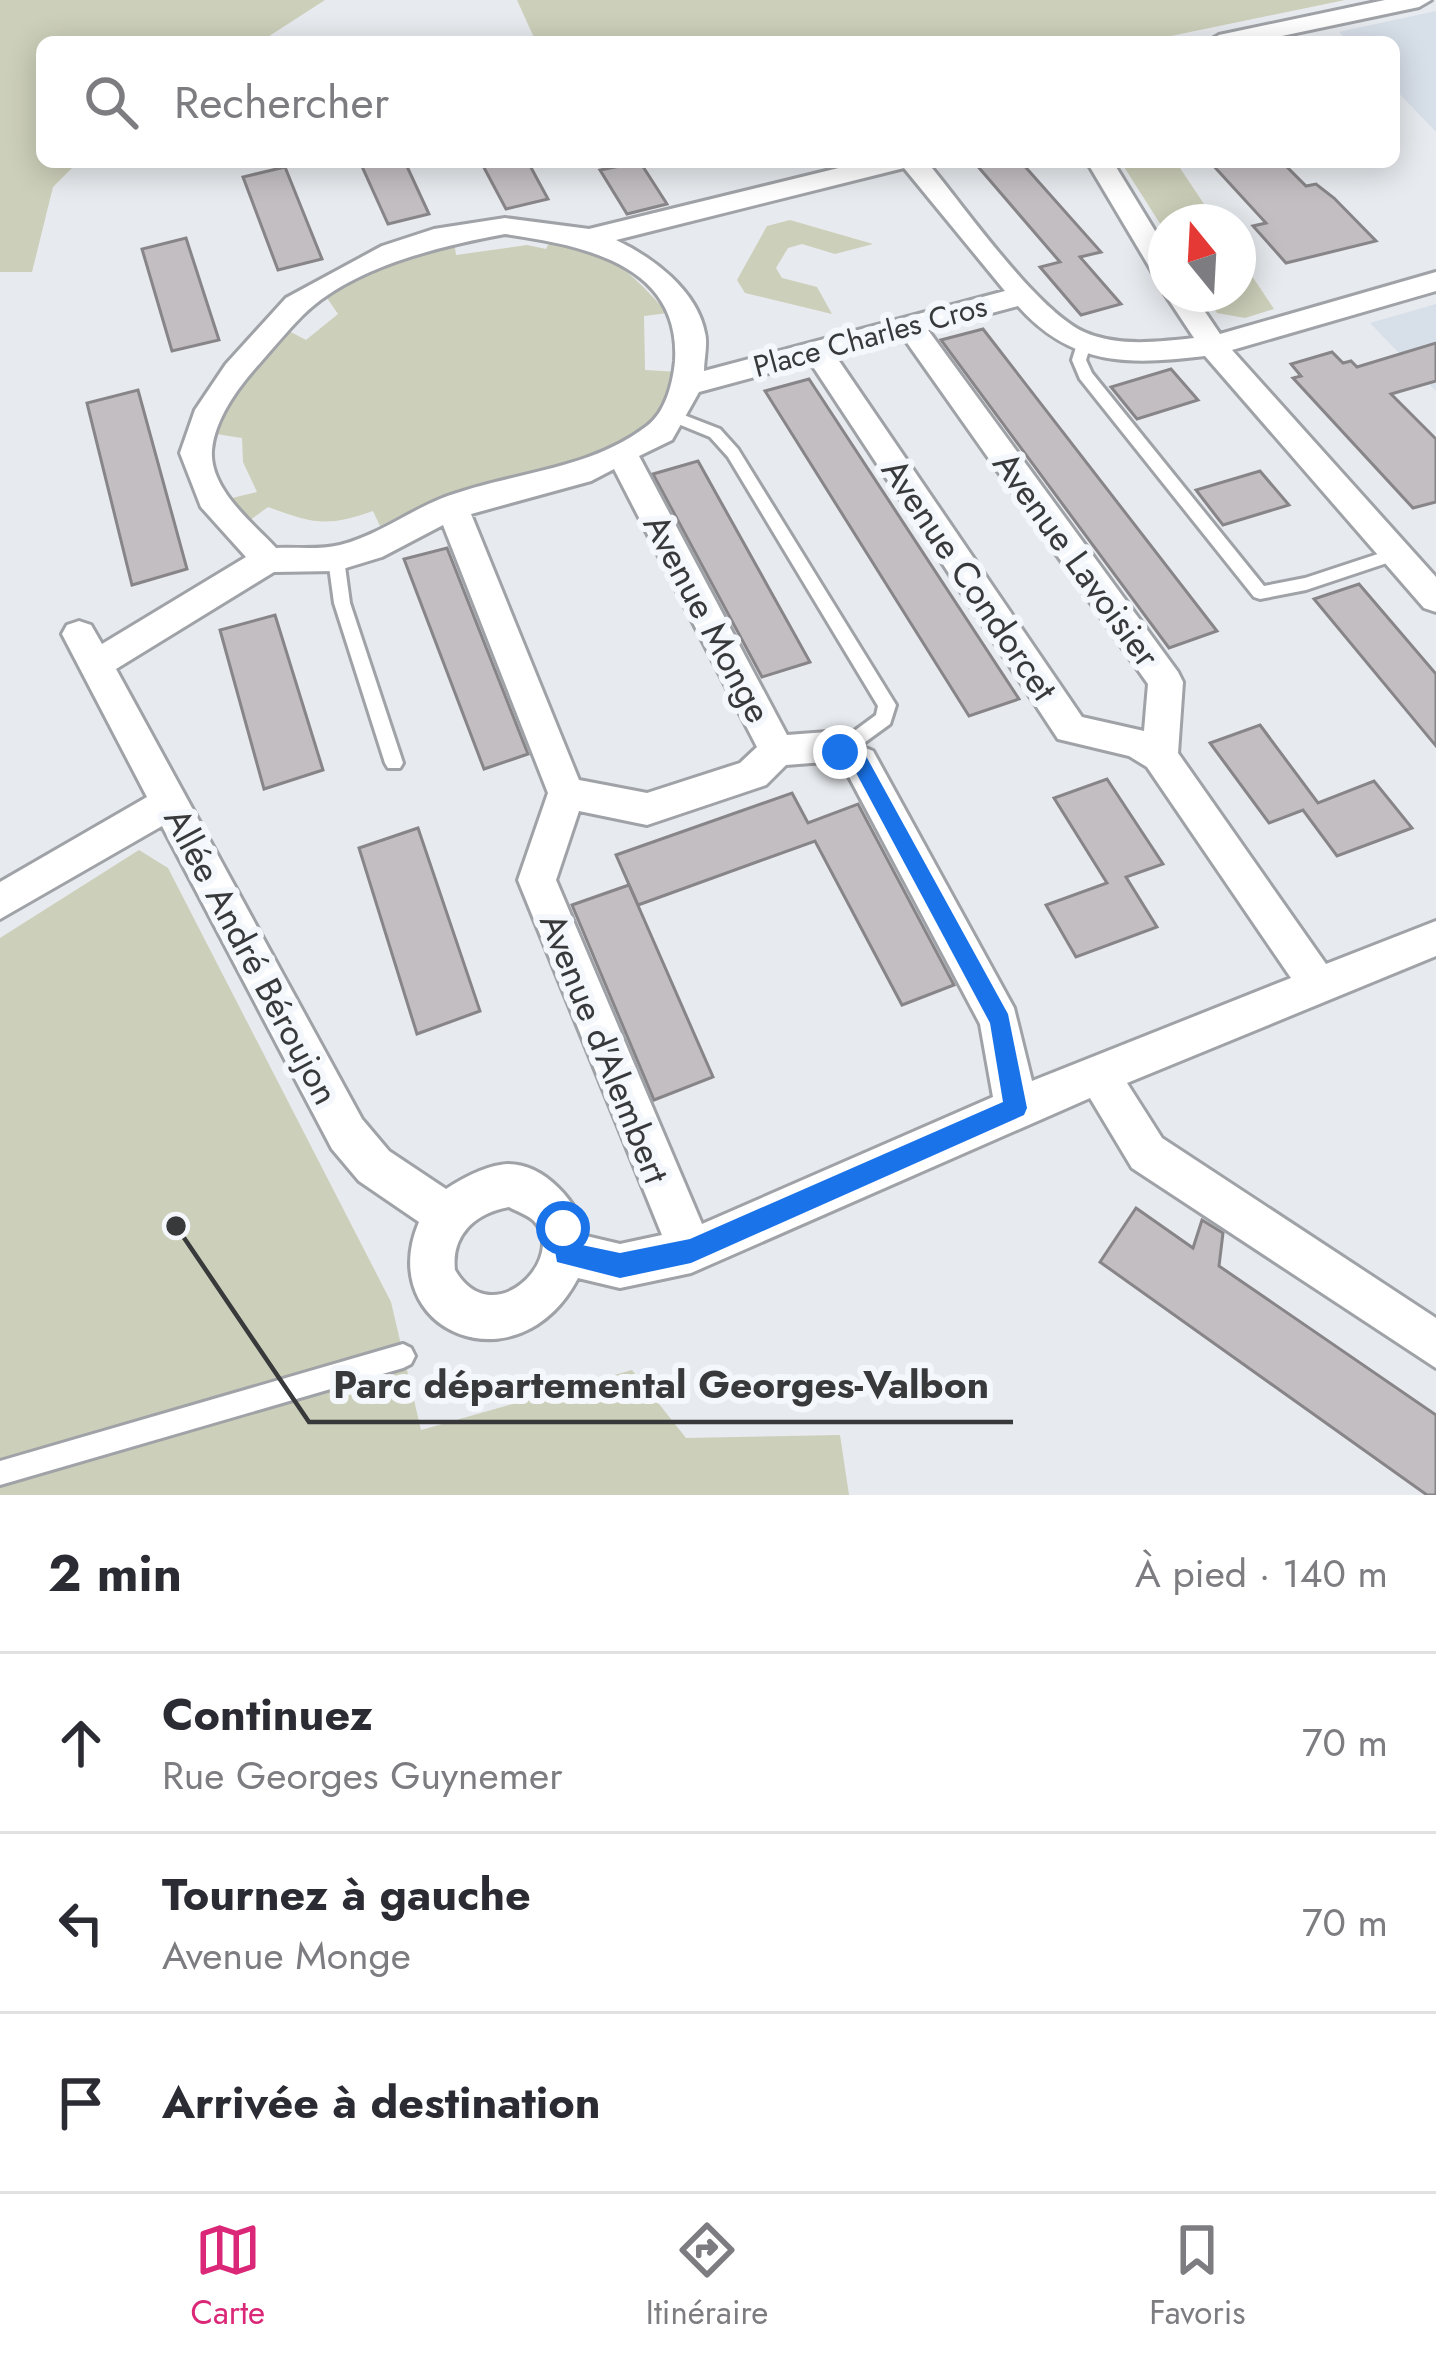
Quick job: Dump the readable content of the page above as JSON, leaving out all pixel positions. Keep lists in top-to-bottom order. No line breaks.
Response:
{"streets":{"street":["Place Charles Cros","Avenue Lavoisier","Avenue Condorcet","Avenue Monge","Allée André Béroujon","Avenue d'Alembert"]},"crossings":[["Place Charles Cros","Avenue Lavoisier"],["Place Charles Cros","Avenue Condorcet"],["Avenue Lavoisier","Avenue Condorcet"]],"places":["Parc départemental Georges-Valbon"],"north":"top","page":{"search":"Rechercher","heading":["2 min","À pied · 140 m"],"list":[["Continuez","Rue Georges Guynemer","70 m"],["Tournez à gauche","Avenue Monge","70 m"],"Arrivée à destination"],"nav":["Carte","Itinéraire","Favoris"]}}
